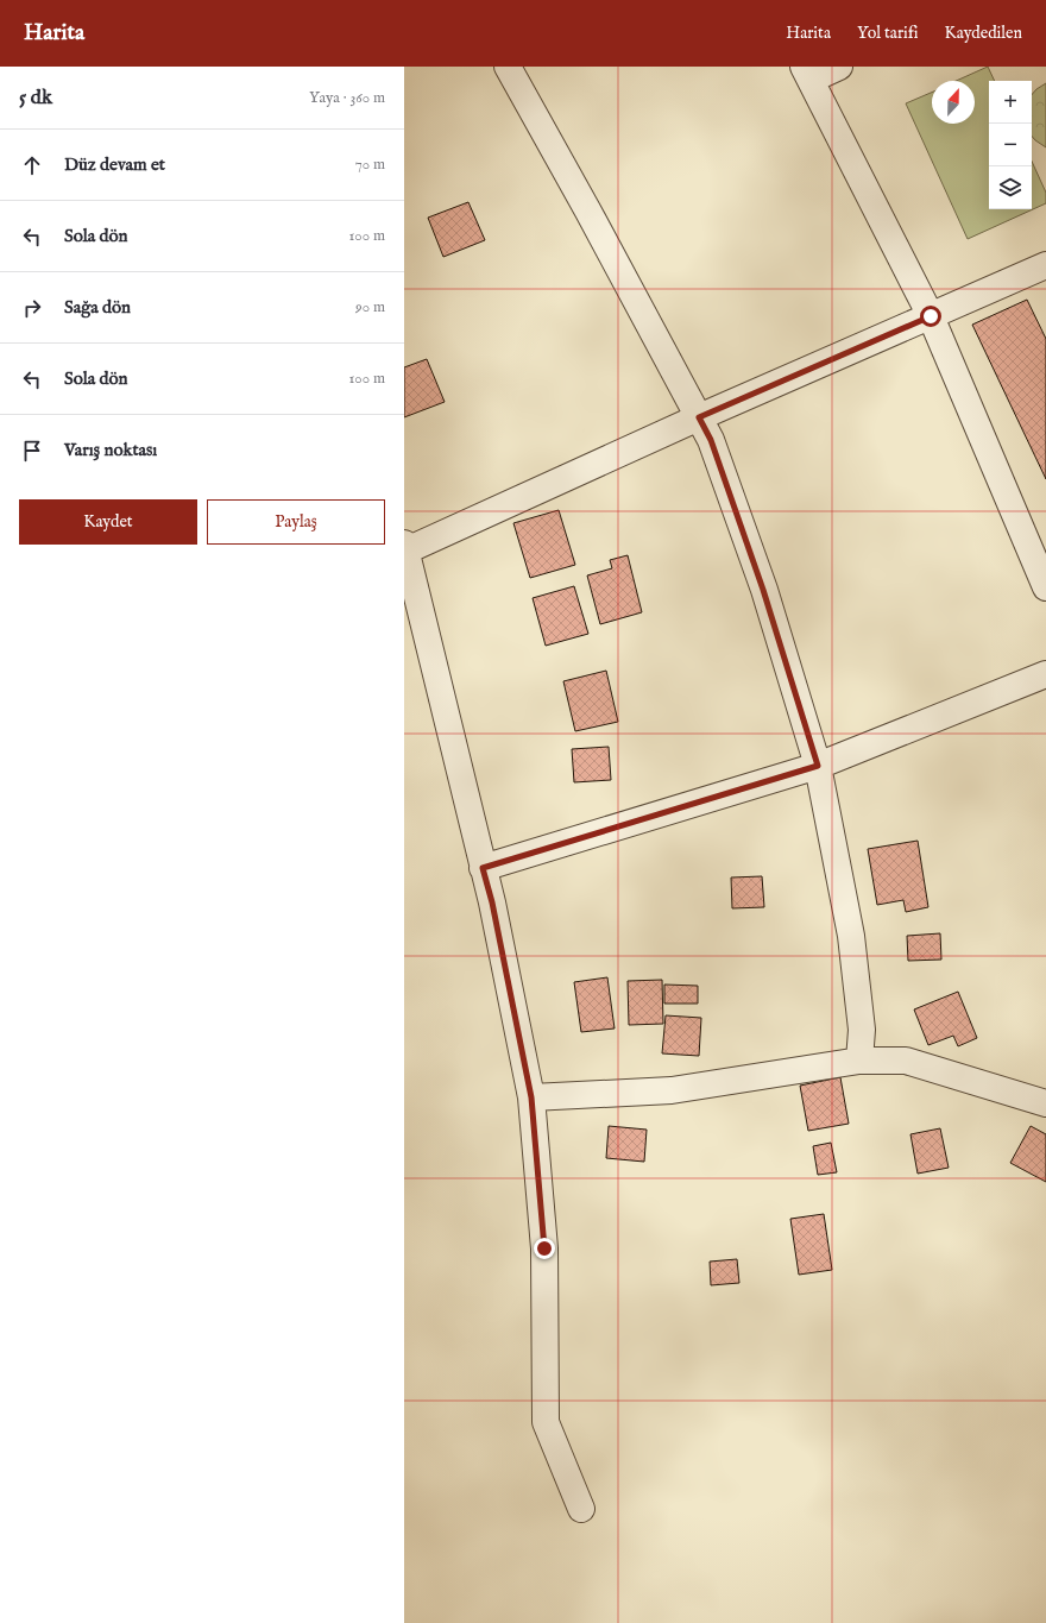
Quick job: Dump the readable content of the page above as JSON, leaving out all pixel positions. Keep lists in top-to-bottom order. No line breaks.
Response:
{"north":"top","page":{"header":"Harita","nav":["Harita","Yol tarifi","Kaydedilen"],"heading":["5 dk","Yaya · 360 m"],"map_buttons":["+","−"],"list":[["Düz devam et","70 m"],["Sola dön","100 m"],["Sağa dön","90 m"],["Sola dön","100 m"],"Varış noktası"],"buttons":["Kaydet","Paylaş"]}}
